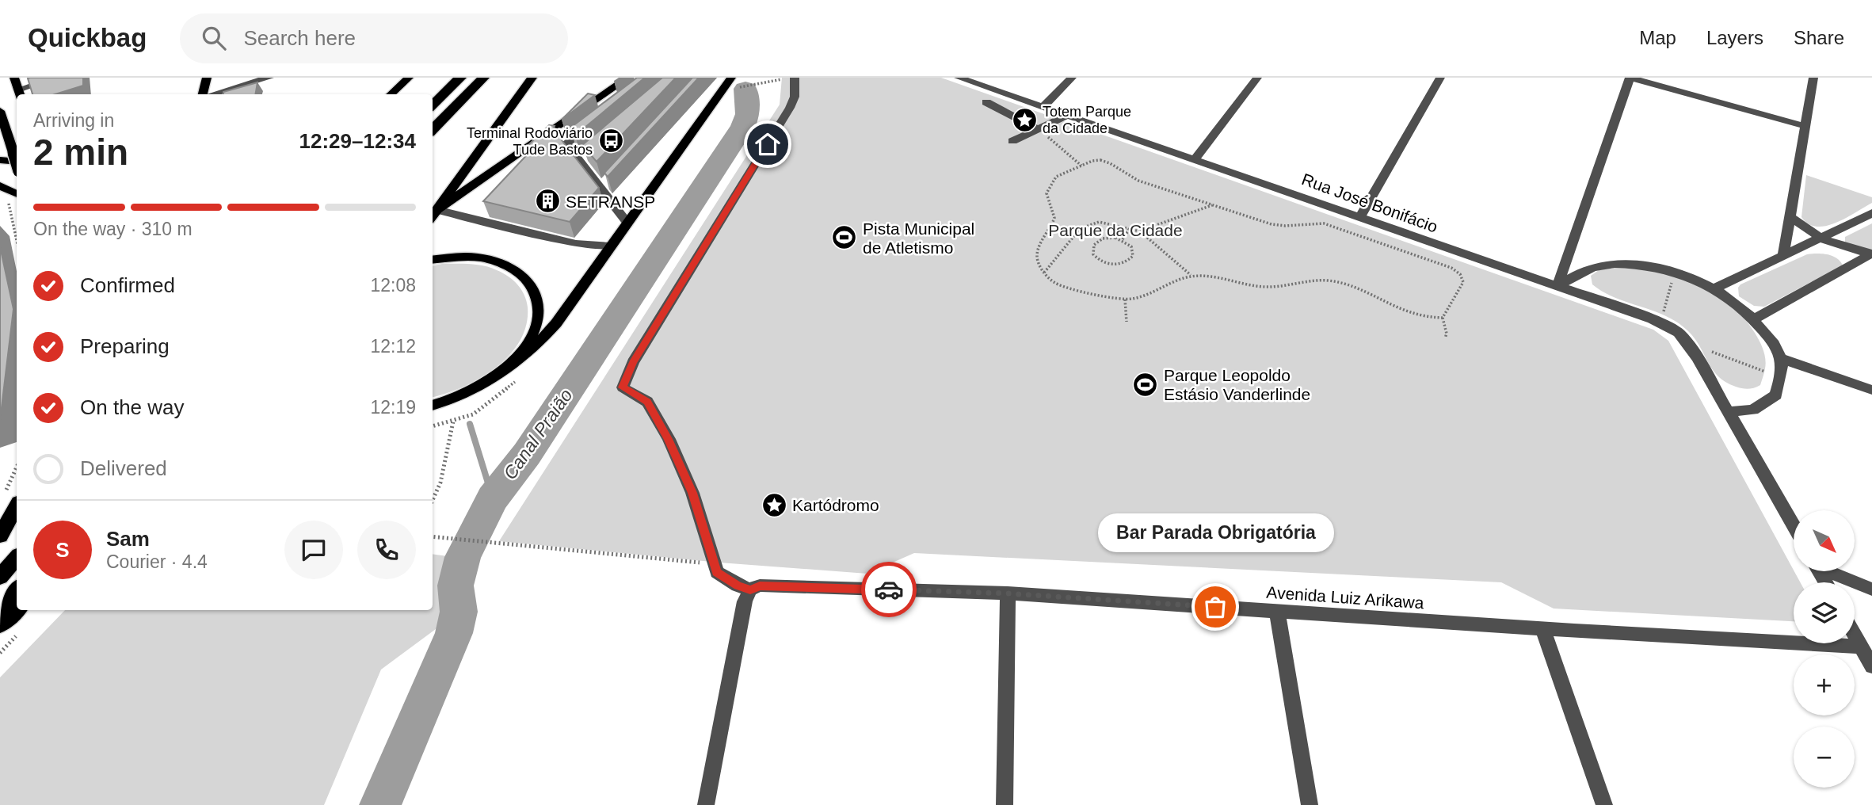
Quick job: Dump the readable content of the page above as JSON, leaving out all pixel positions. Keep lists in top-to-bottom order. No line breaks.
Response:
{"streets":{"street":["Rua José Bonifácio","Avenida Luiz Arikawa"]},"water":["Canal Praião"],"parks":["Parque da Cidade"],"places":{"place":["Totem Parque da Cidade","Kartódromo"],"bus stop":["Terminal Rodoviário Tude Bastos"],"building":["SETRANSP"],"sports":["Pista Municipal de Atletismo","Parque Leopoldo Estásio Vanderlinde"],"other":["Bar Parada Obrigatória"]},"north":"bottom right","page":{"header":"Quickbag","search":"Search here","nav":["Map","Layers","Share"],"heading":["2 min","Arriving in","12:29–12:34"],"panel":["Sam","Courier · 4.4"],"bar":"On the way · 310 m","list":[["Confirmed","12:08"],["Preparing","12:12"],["On the way","12:19"],"Delivered"],"map_buttons":["+","−"],"bubble":"Bar Parada Obrigatória","round":"S"}}
